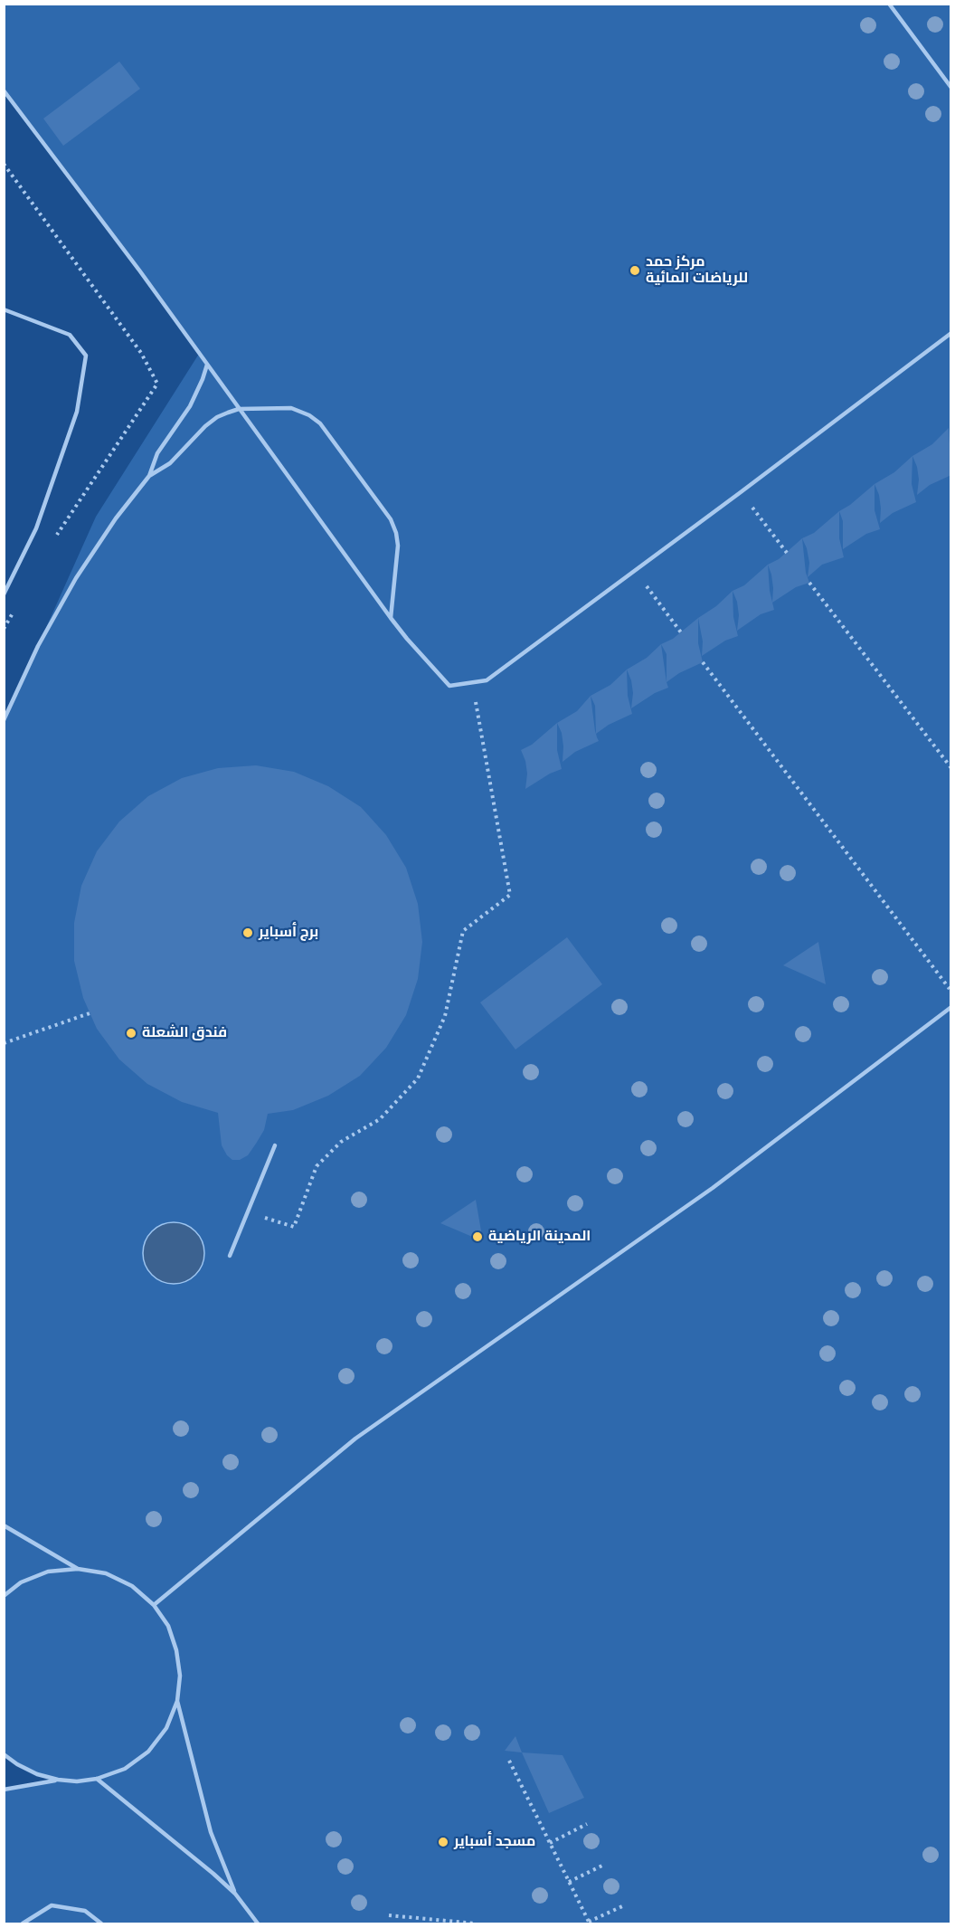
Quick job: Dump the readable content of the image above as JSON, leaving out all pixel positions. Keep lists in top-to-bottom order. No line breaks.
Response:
{"places":["مركز حمد للرياضات المائية","برج أسباير","فندق الشعلة","المدينة الرياضية","مسجد أسباير"]}
